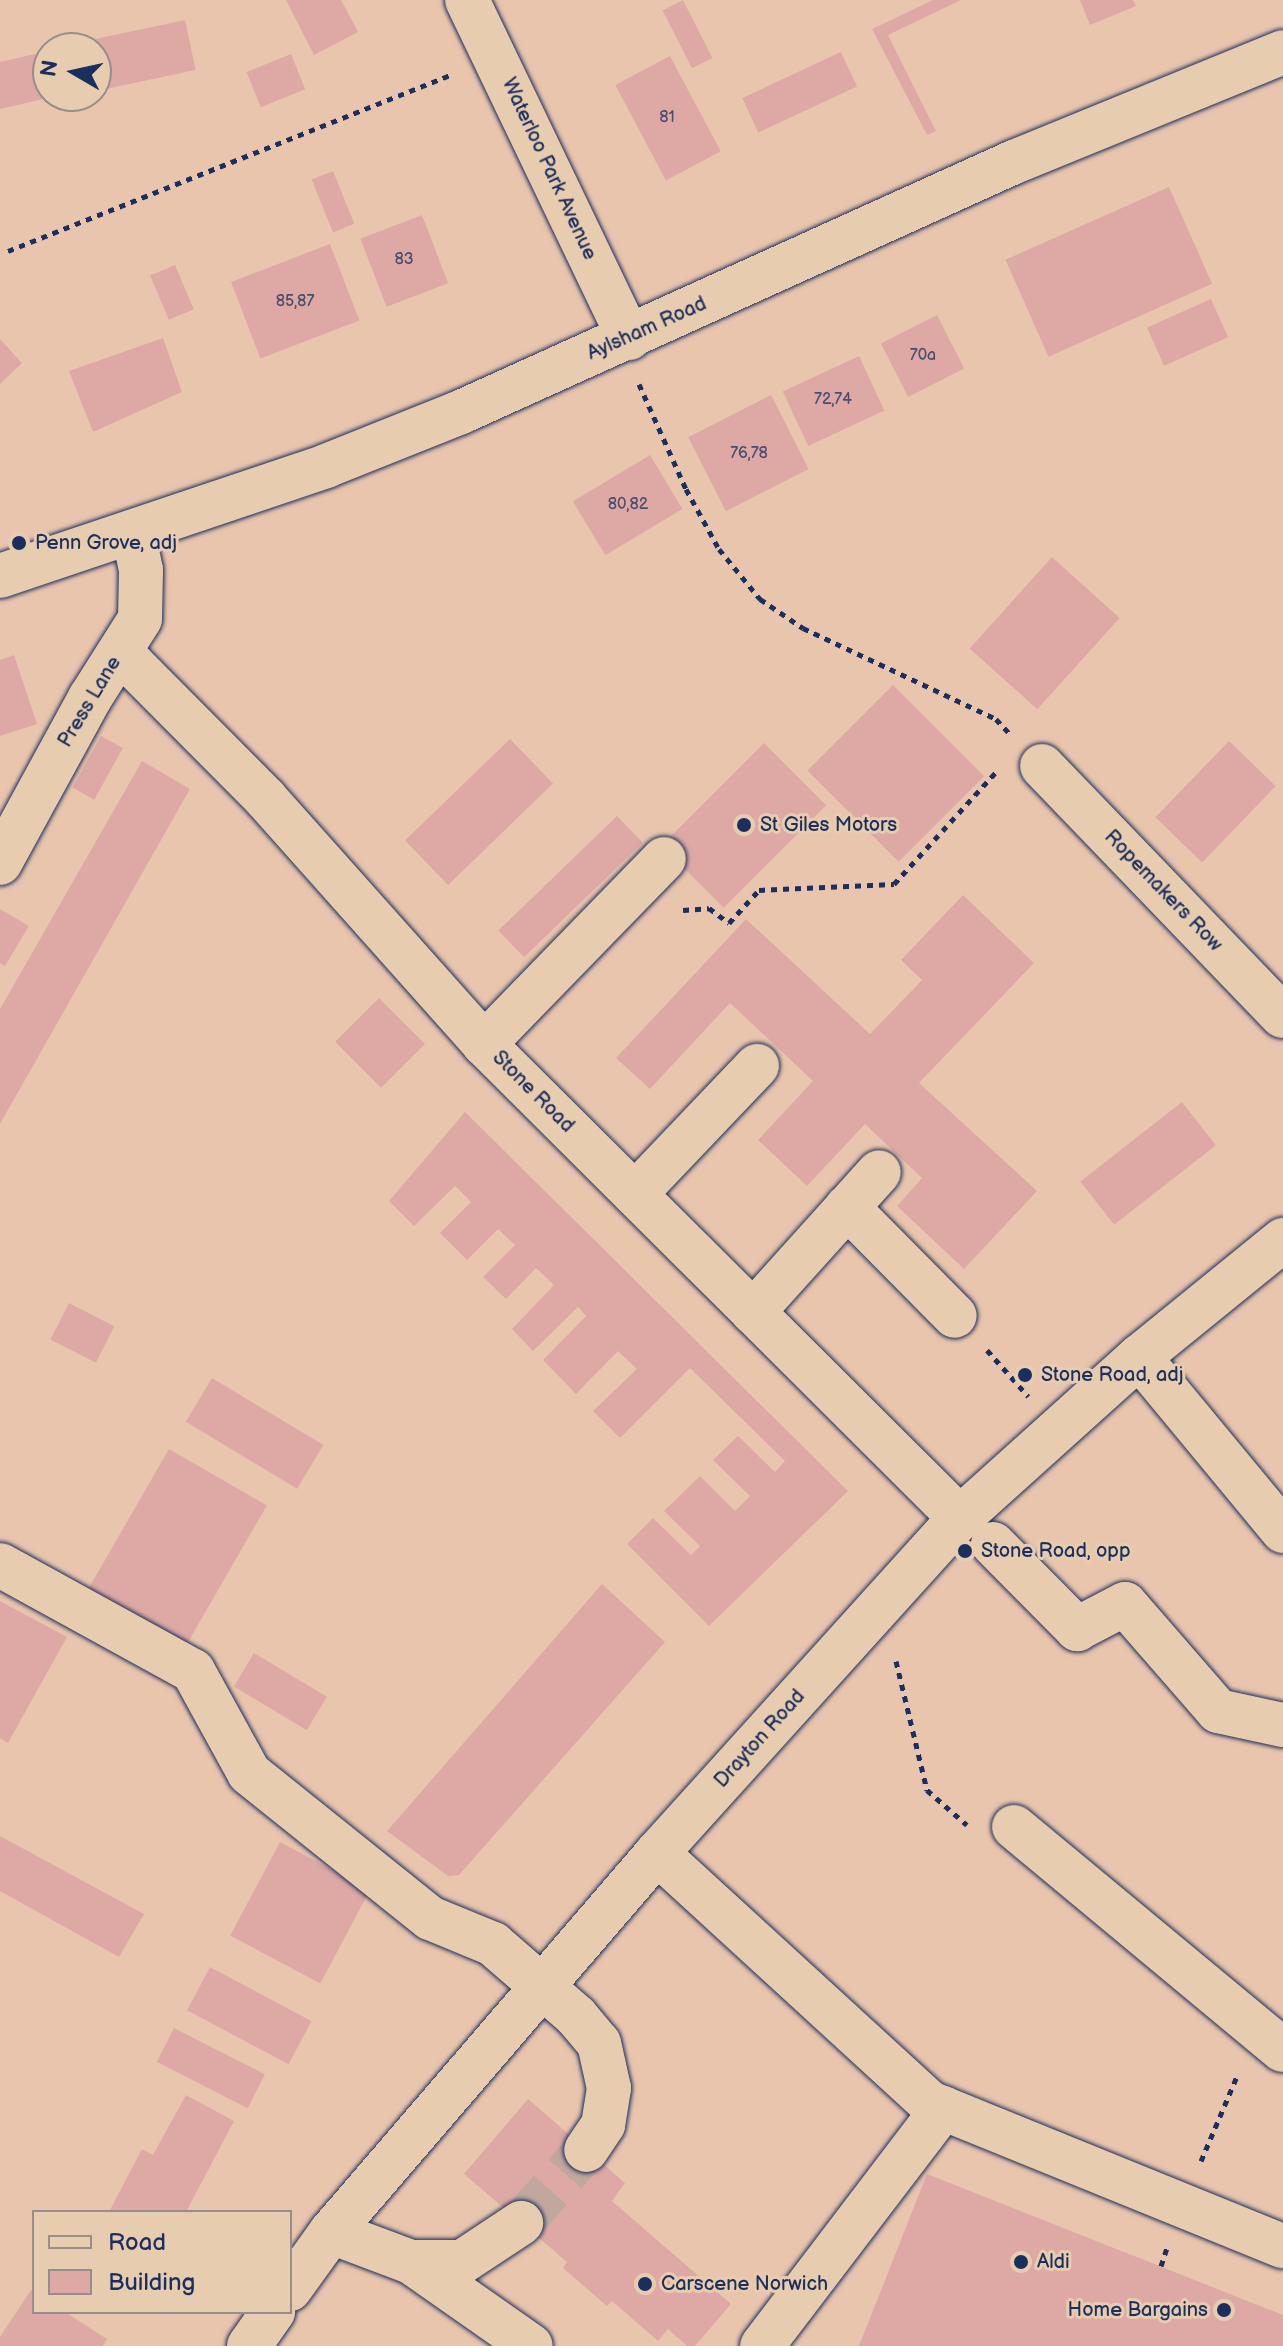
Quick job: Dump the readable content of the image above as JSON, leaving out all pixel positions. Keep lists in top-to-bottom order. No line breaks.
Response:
{"streets":{"street":["Waterloo Park Avenue","Aylsham Road","Press Lane","Ropemakers Row","Stone Road","Drayton Road"]},"crossings":[["Waterloo Park Avenue","Aylsham Road"],["Aylsham Road","Press Lane"],["Press Lane","Stone Road"],["Stone Road","Drayton Road"]],"places":["Penn Grove, adj","St Giles Motors","Stone Road, adj","Stone Road, opp","Aldi","Carscene Norwich","Home Bargains"],"house_numbers":["81","83","85,87","70a","72,74","76,78","80,82"],"legend":["Road","Building"],"north":"left"}
